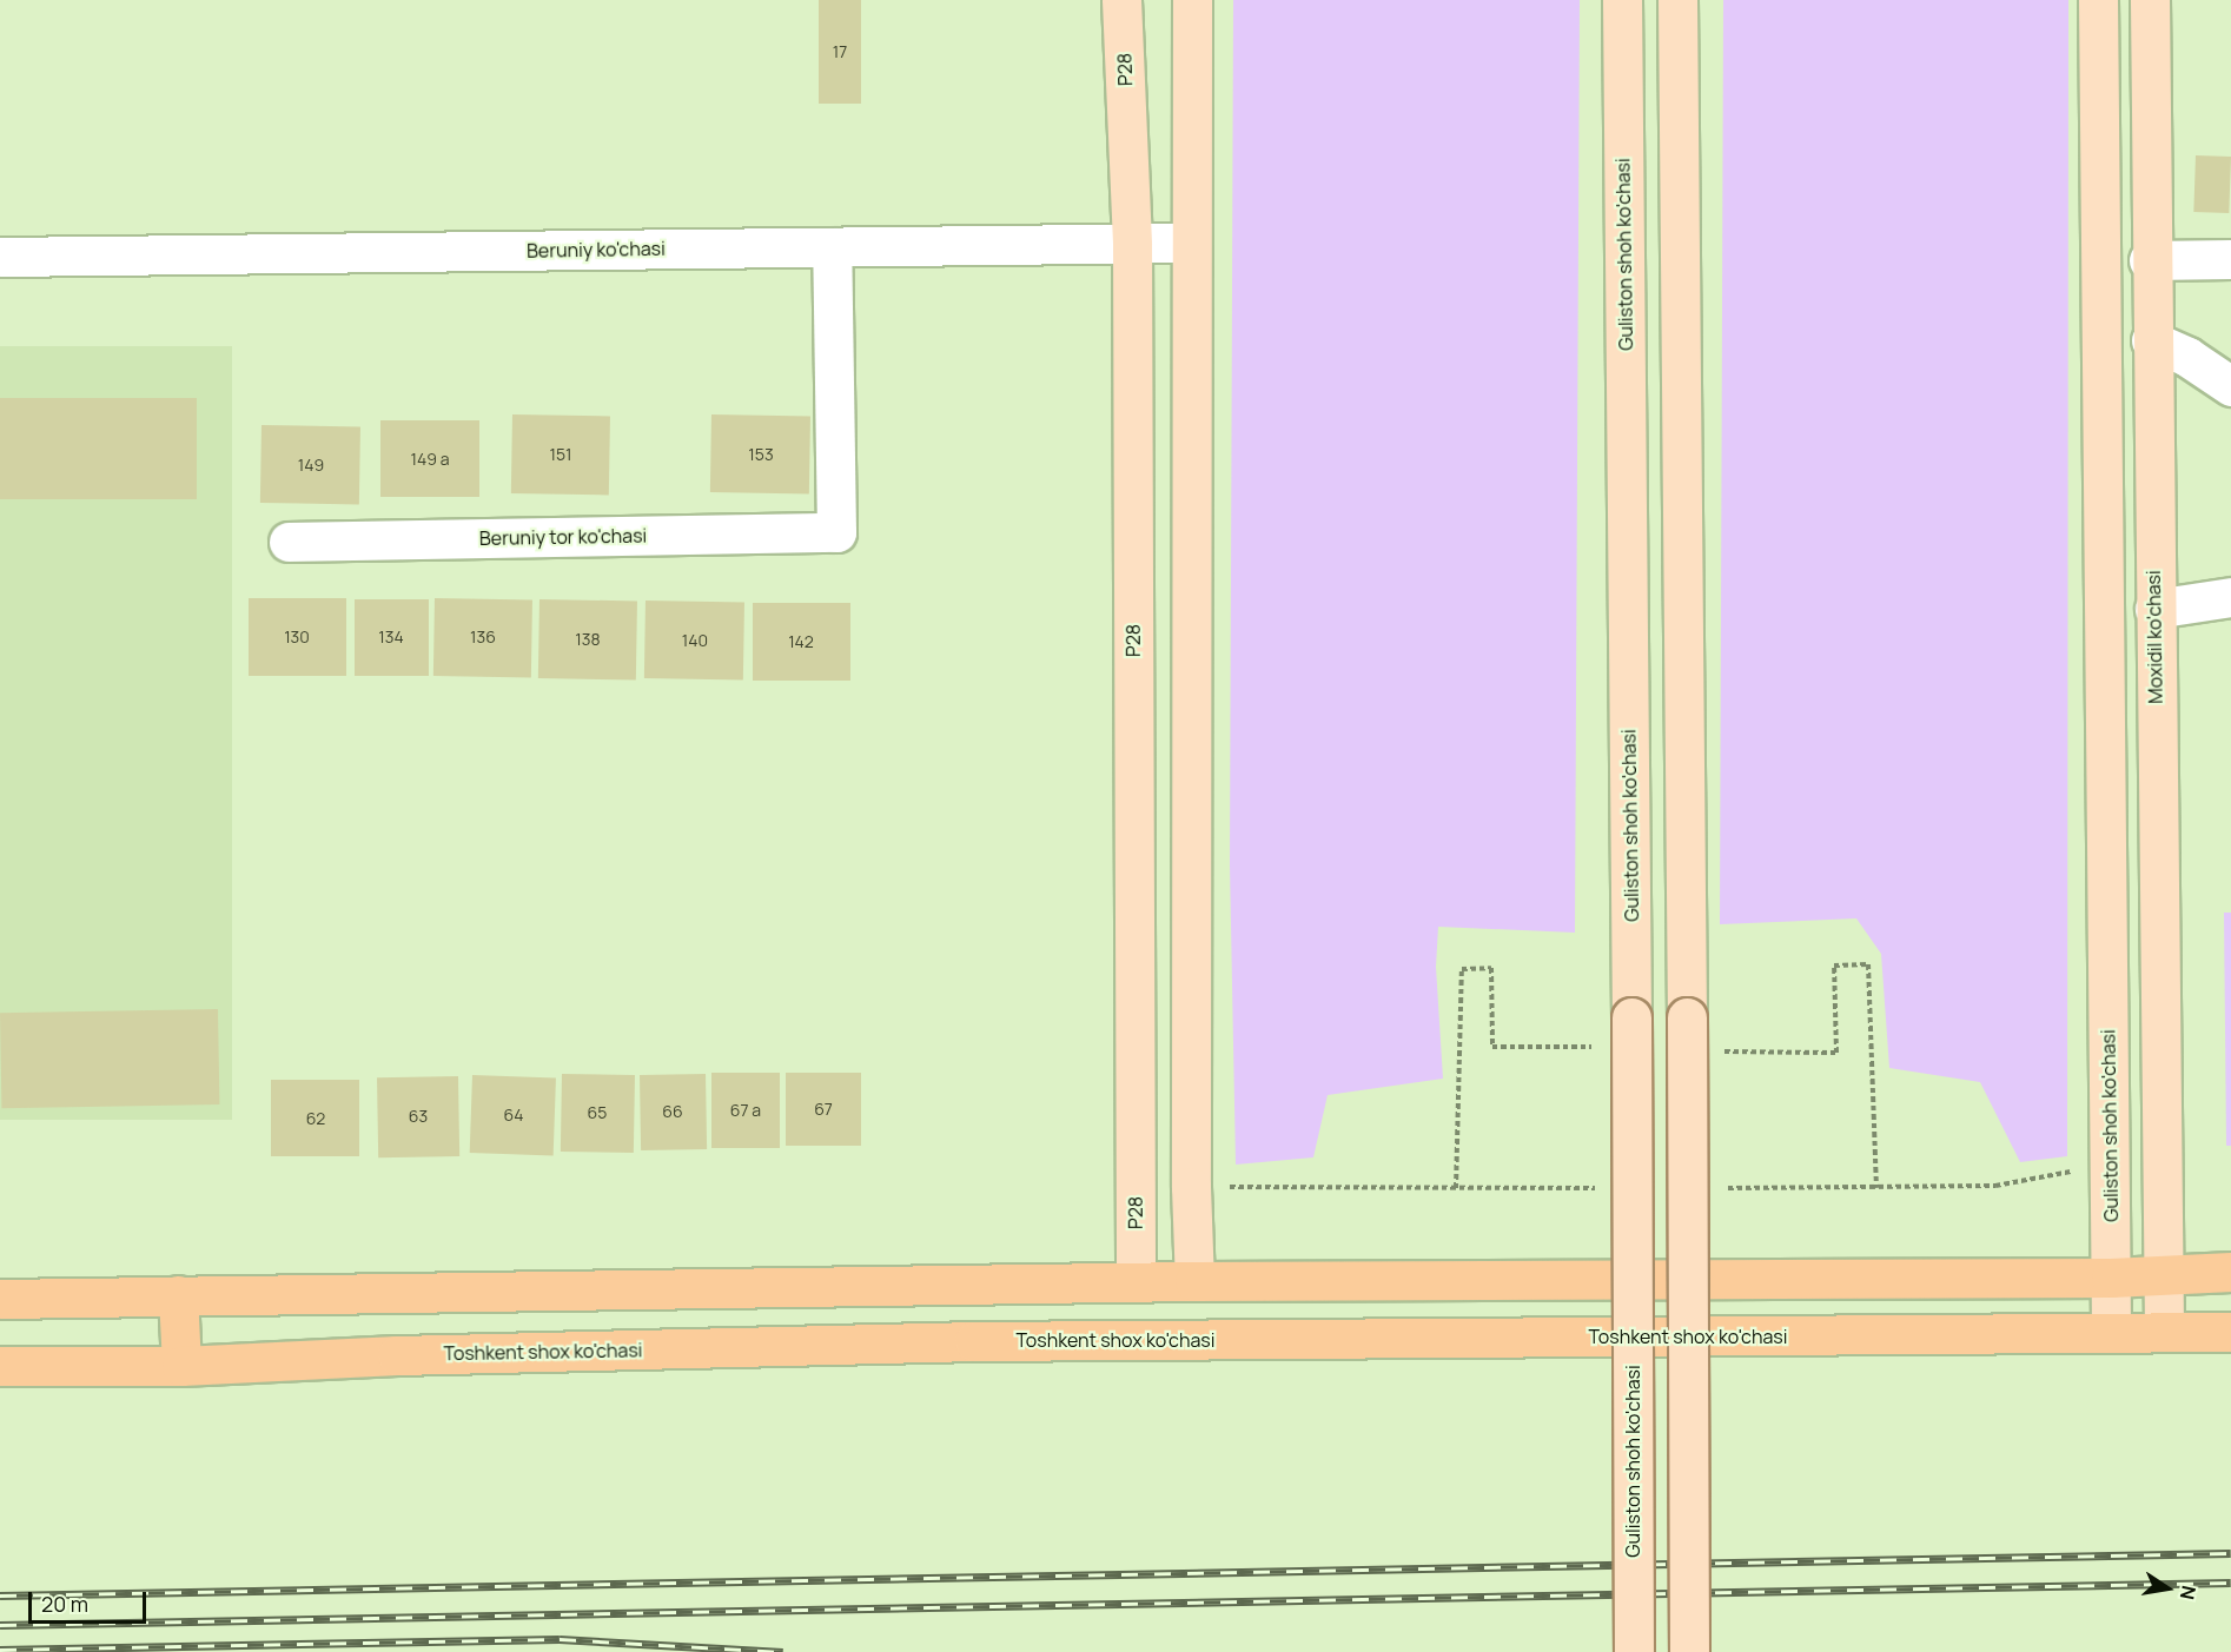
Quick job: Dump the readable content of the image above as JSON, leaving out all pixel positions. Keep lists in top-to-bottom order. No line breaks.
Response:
{"streets":{"highway":["Toshkent shox ko'chasi"],"main road":["Р28","Guliston shoh ko'chasi","Moxidil ko'chasi"],"street":["Beruniy ko'chasi","Beruniy tor ko'chasi"]},"crossings":[["Р28","Beruniy ko'chasi"],["Beruniy ko'chasi","Beruniy tor ko'chasi"],["Guliston shoh ko'chasi","Toshkent shox ko'chasi"],["Moxidil ko'chasi","Toshkent shox ko'chasi"]],"house_numbers":["17","151","153","149 а","149","130","134","136","138","140","142","67","67 а","66","65","64","63","62"],"scale_bar":"20 m","north":"right"}
